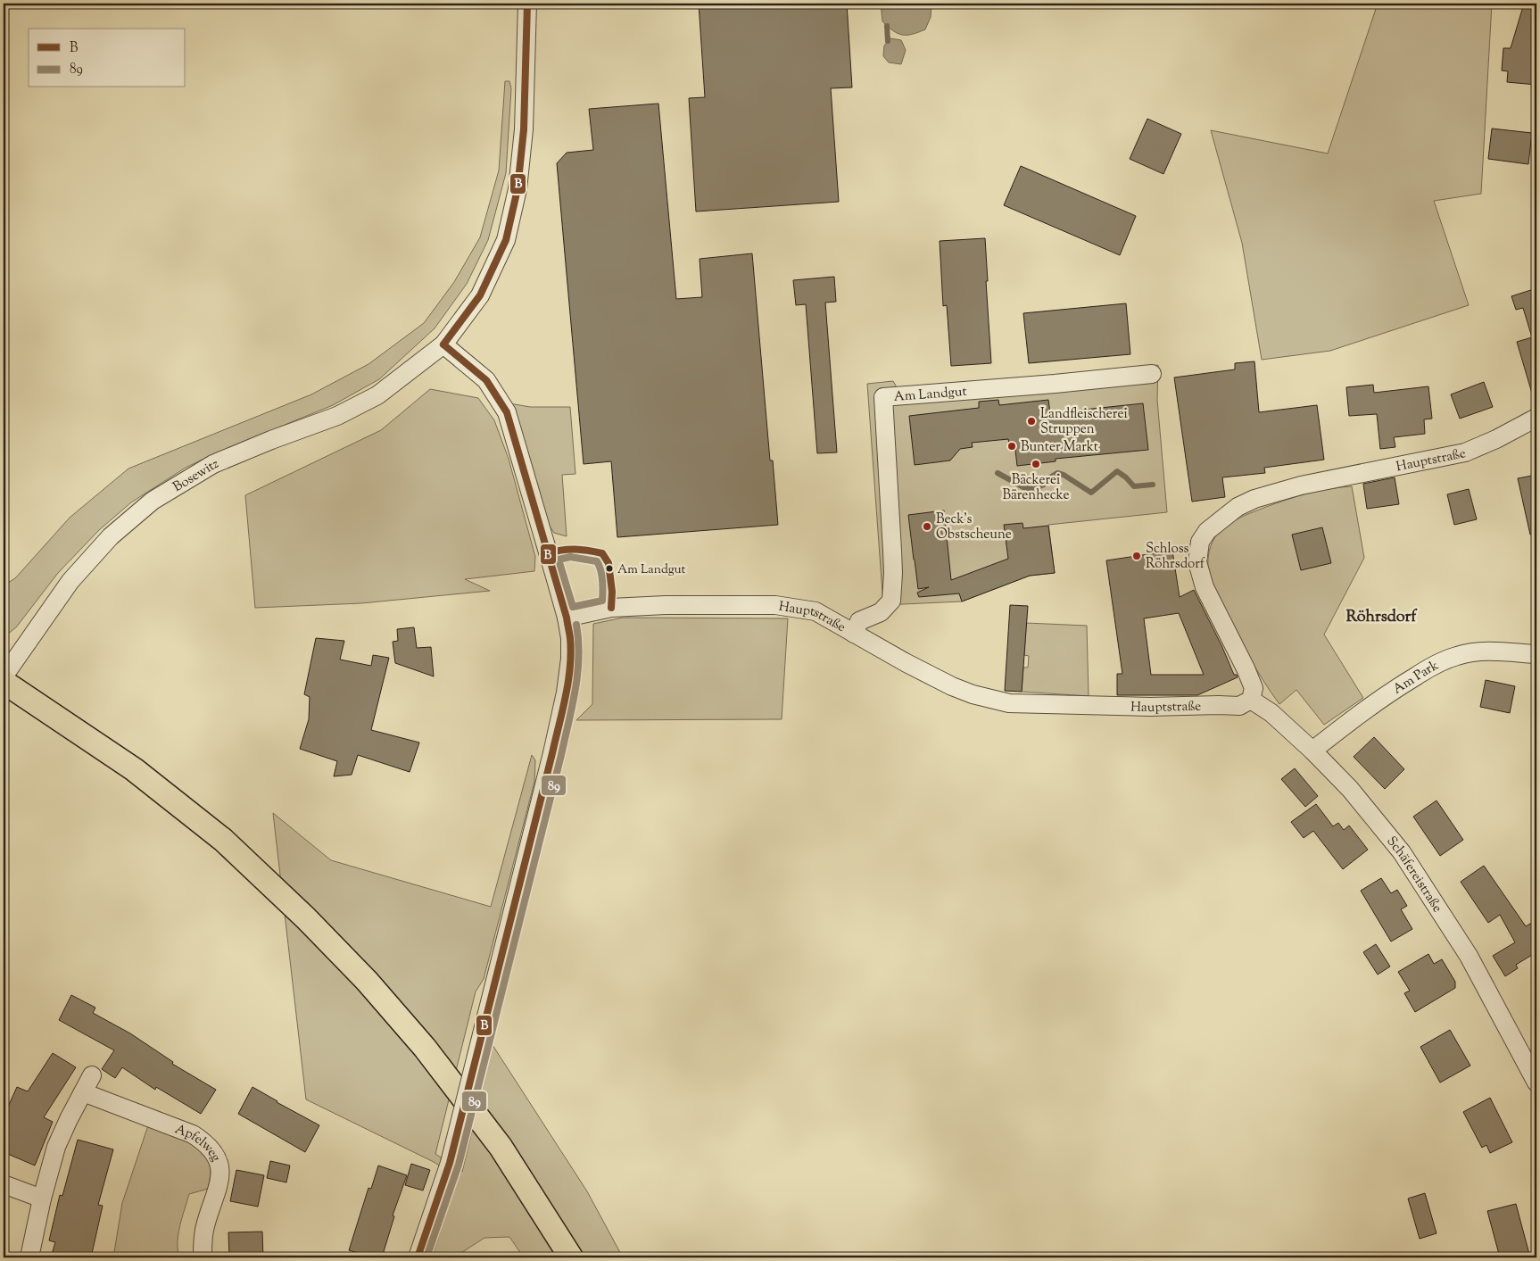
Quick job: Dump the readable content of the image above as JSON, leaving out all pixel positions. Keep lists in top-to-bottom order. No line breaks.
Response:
{"streets":{"street":["Am Landgut","Hauptstraße","Bosewitz","Am Park","Schäfereistraße","Apfelweg"]},"crossings":[["Am Landgut","Hauptstraße"],["Hauptstraße","Schäfereistraße"],["Am Park","Schäfereistraße"]],"districts":["Röhrsdorf"],"places":["Landfleischerei Struppen","Bunter Markt","Bäckerei Bärenhecke","Beck's Obstscheune","Schloss Röhrsdorf","Am Landgut"],"lines":["transit line B","transit line 89"],"legend":["B","89"]}
